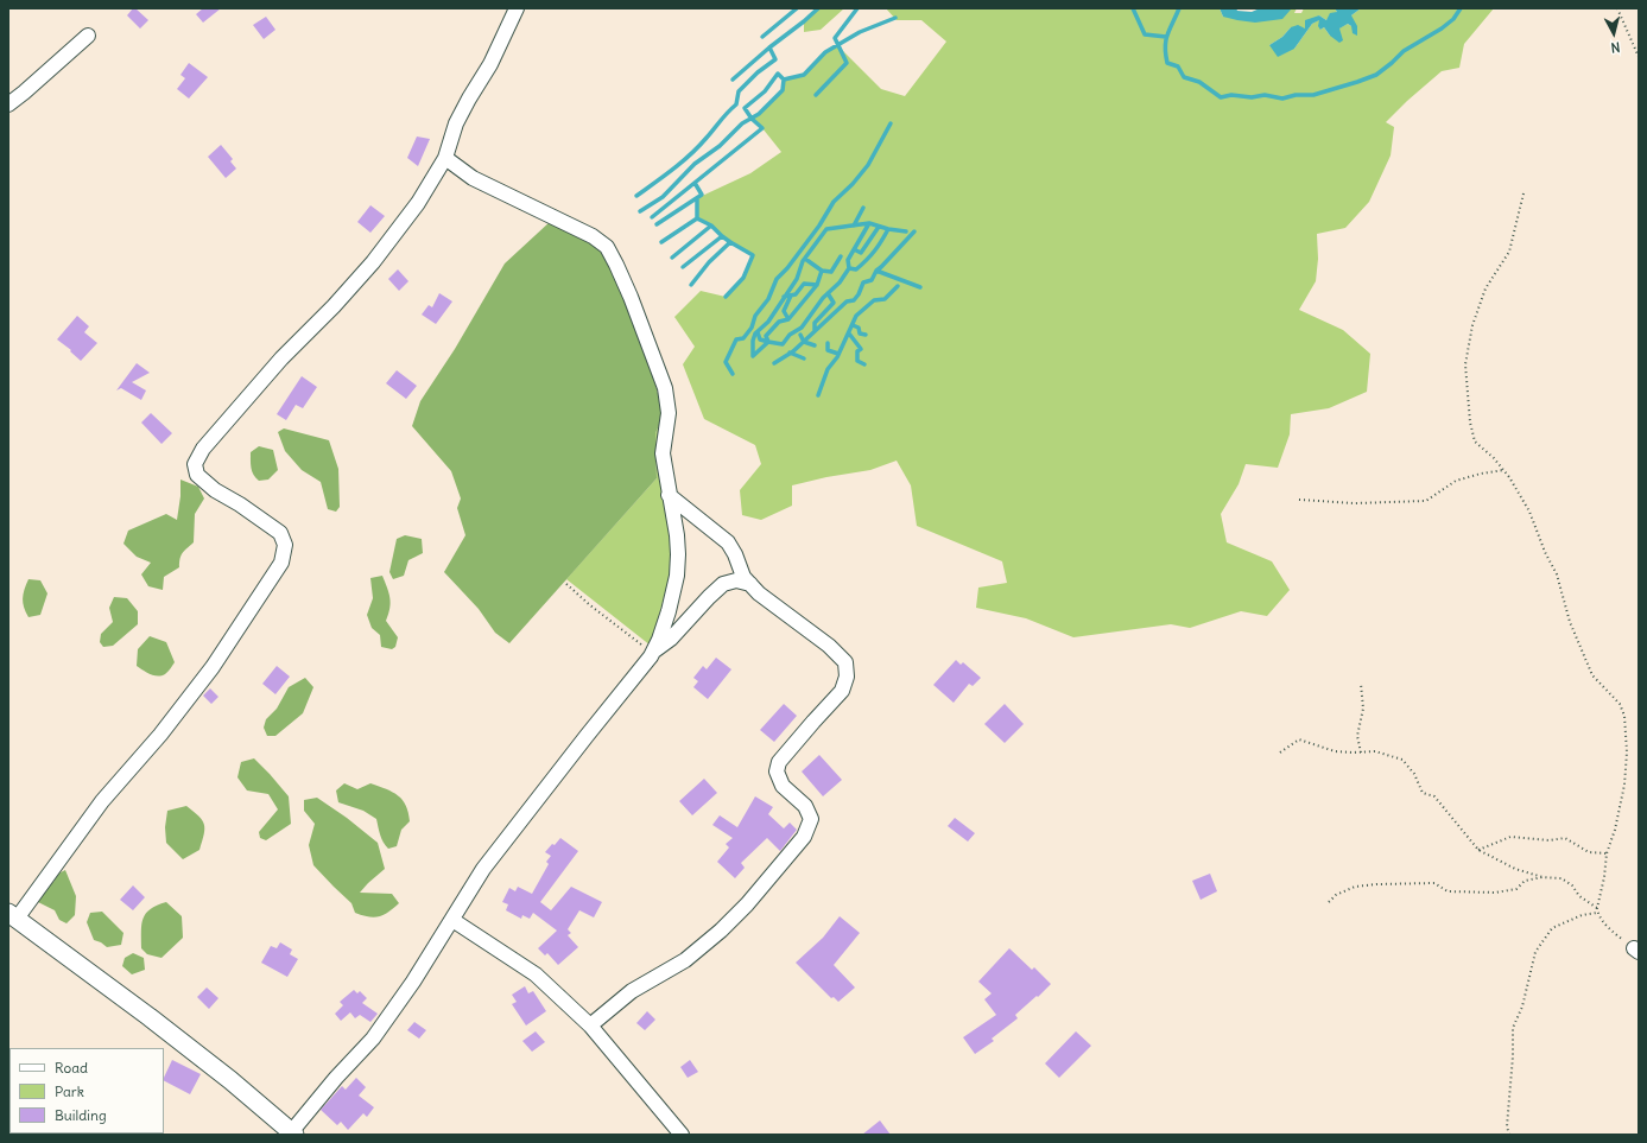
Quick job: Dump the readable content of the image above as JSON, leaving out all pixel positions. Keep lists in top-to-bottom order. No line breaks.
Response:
{"legend":["Road","Park","Building"],"north":"bottom"}
